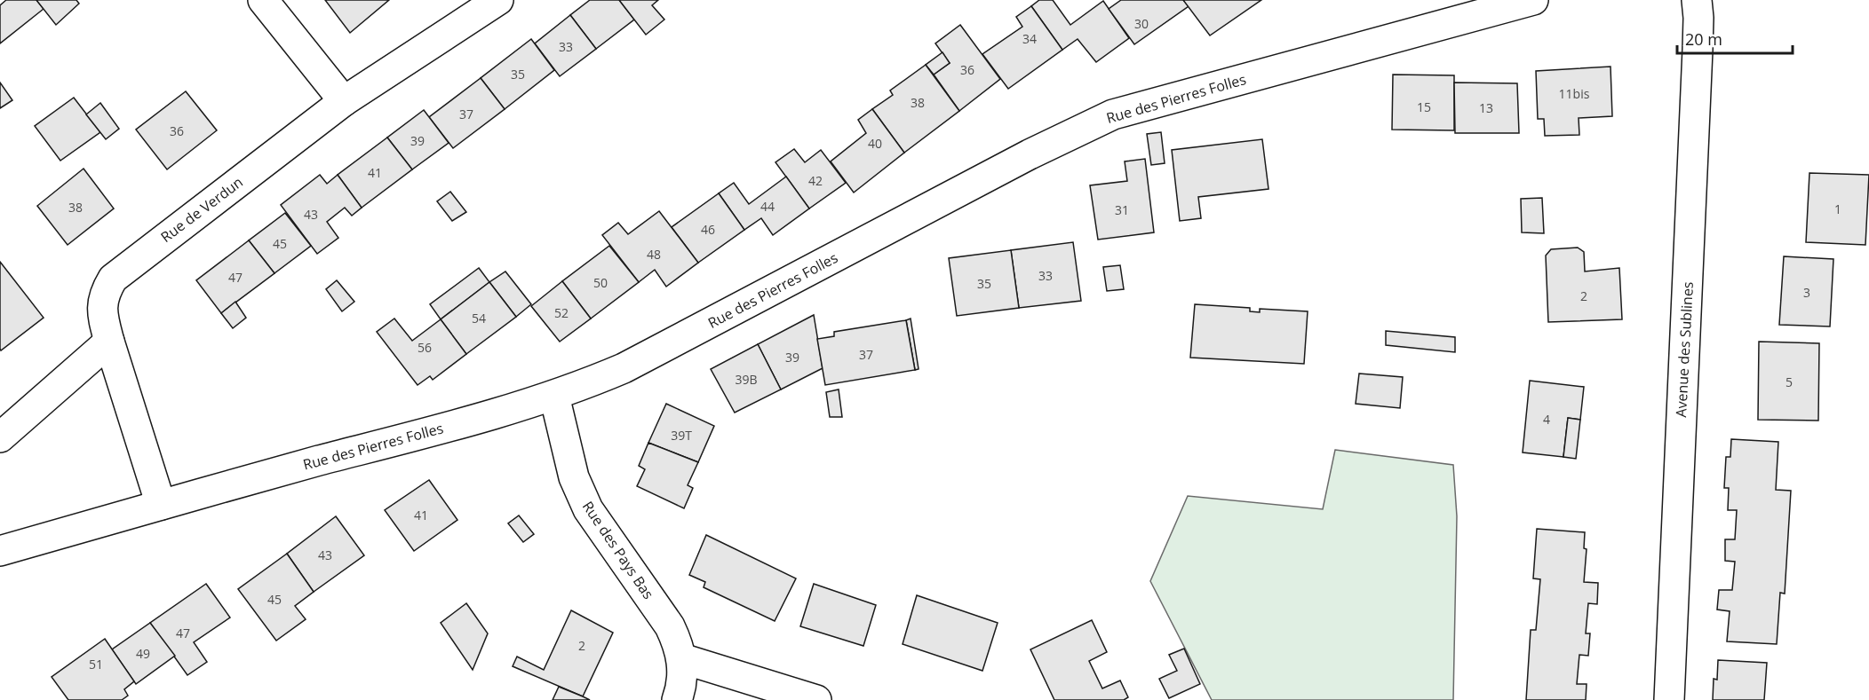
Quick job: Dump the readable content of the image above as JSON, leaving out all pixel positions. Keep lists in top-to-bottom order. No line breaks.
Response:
{"streets":{"street":["Rue des Pierres Folles","Rue de Verdun","Avenue des Sublines","Rue des Pays Bas"]},"crossings":[["Rue des Pierres Folles","Rue de Verdun"],["Rue des Pierres Folles","Rue des Pays Bas"]],"house_numbers":["30","34","33","36","35","11bis","38","15","13","37","36","39","40","41","42","44","38","1","31","43","46","45","48","33","47","50","35","3","2","52","54","56","37","39","39B","5","4","39T","41","43","45","47","2","49","51"],"scale_bar":"20 m"}
